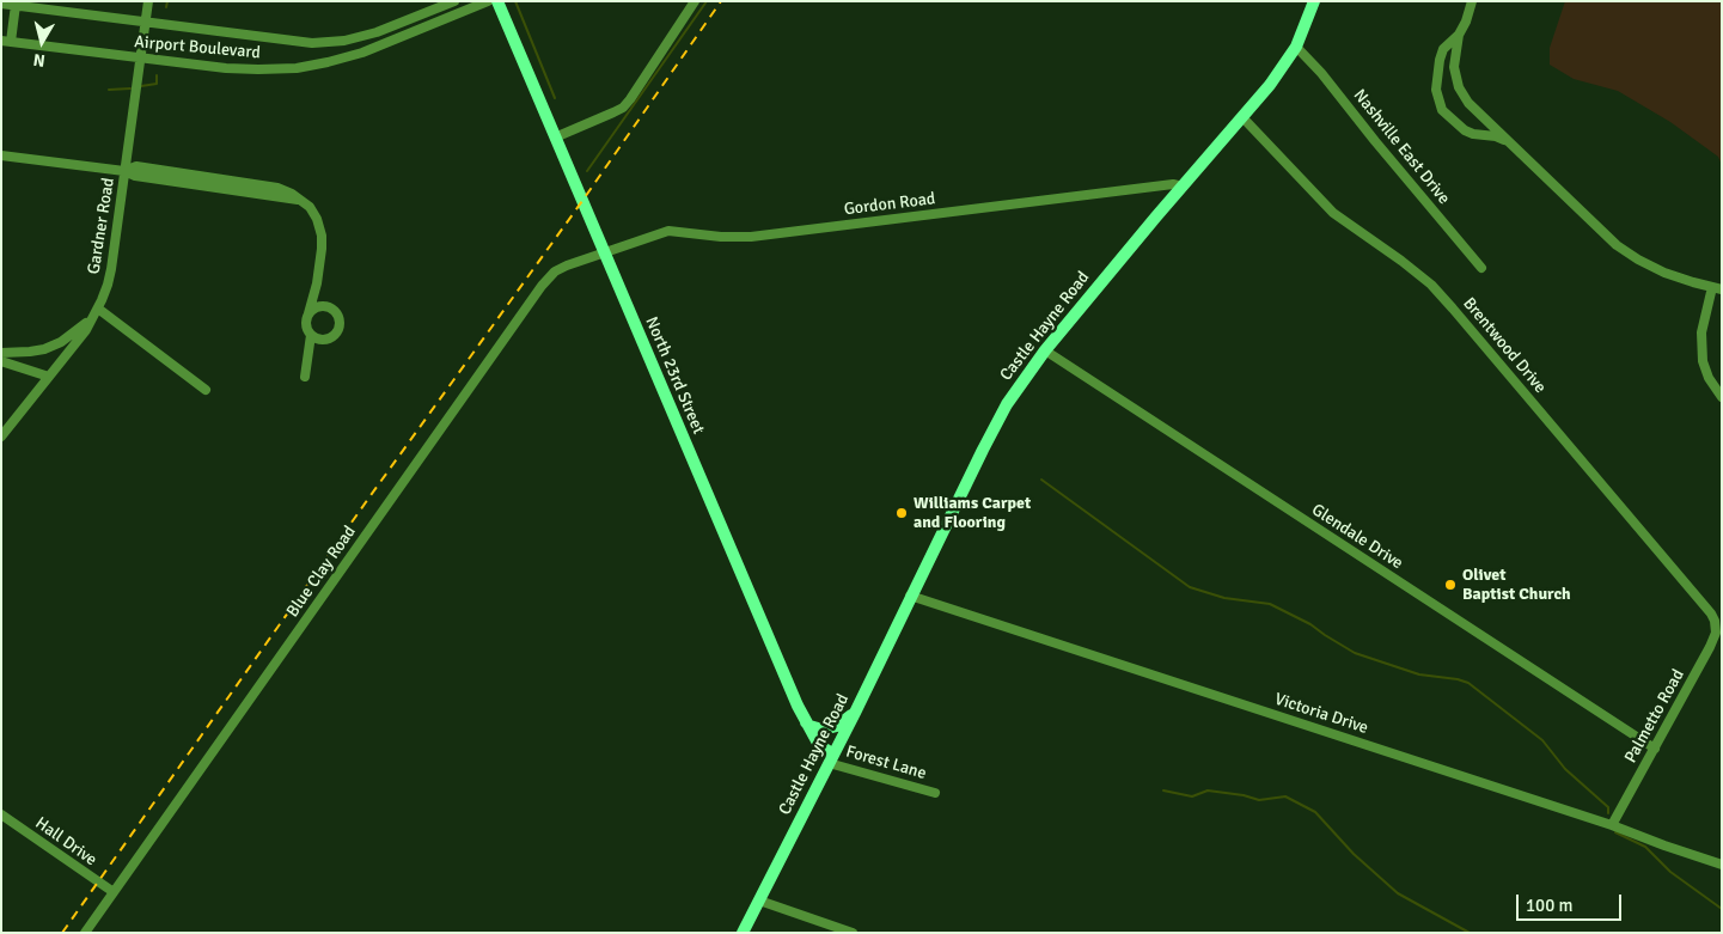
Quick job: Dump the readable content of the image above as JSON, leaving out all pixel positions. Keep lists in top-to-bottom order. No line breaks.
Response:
{"streets":{"main road":["Castle Hayne Road","North 23rd Street"],"street":["Airport Boulevard","Nashville East Drive","Gordon Road","Gardner Road","Brentwood Drive","Glendale Drive","Blue Clay Road","Victoria Drive","Palmetto Road","Forest Lane","Hall Drive"]},"crossings":[["Airport Boulevard","Gardner Road"],["Nashville East Drive","Castle Hayne Road"],["Gordon Road","Castle Hayne Road"],["Gordon Road","North 23rd Street"],["Gordon Road","Blue Clay Road"],["Castle Hayne Road","Brentwood Drive"],["Castle Hayne Road","North 23rd Street"],["Castle Hayne Road","Glendale Drive"],["Castle Hayne Road","Victoria Drive"],["Castle Hayne Road","Forest Lane"],["Brentwood Drive","Palmetto Road"],["North 23rd Street","Blue Clay Road"],["North 23rd Street","Forest Lane"],["Glendale Drive","Palmetto Road"],["Blue Clay Road","Hall Drive"],["Victoria Drive","Palmetto Road"]],"places":["Williams Carpet and Flooring","Olivet Baptist Church"],"scale_bar":"100 m","north":"bottom"}
